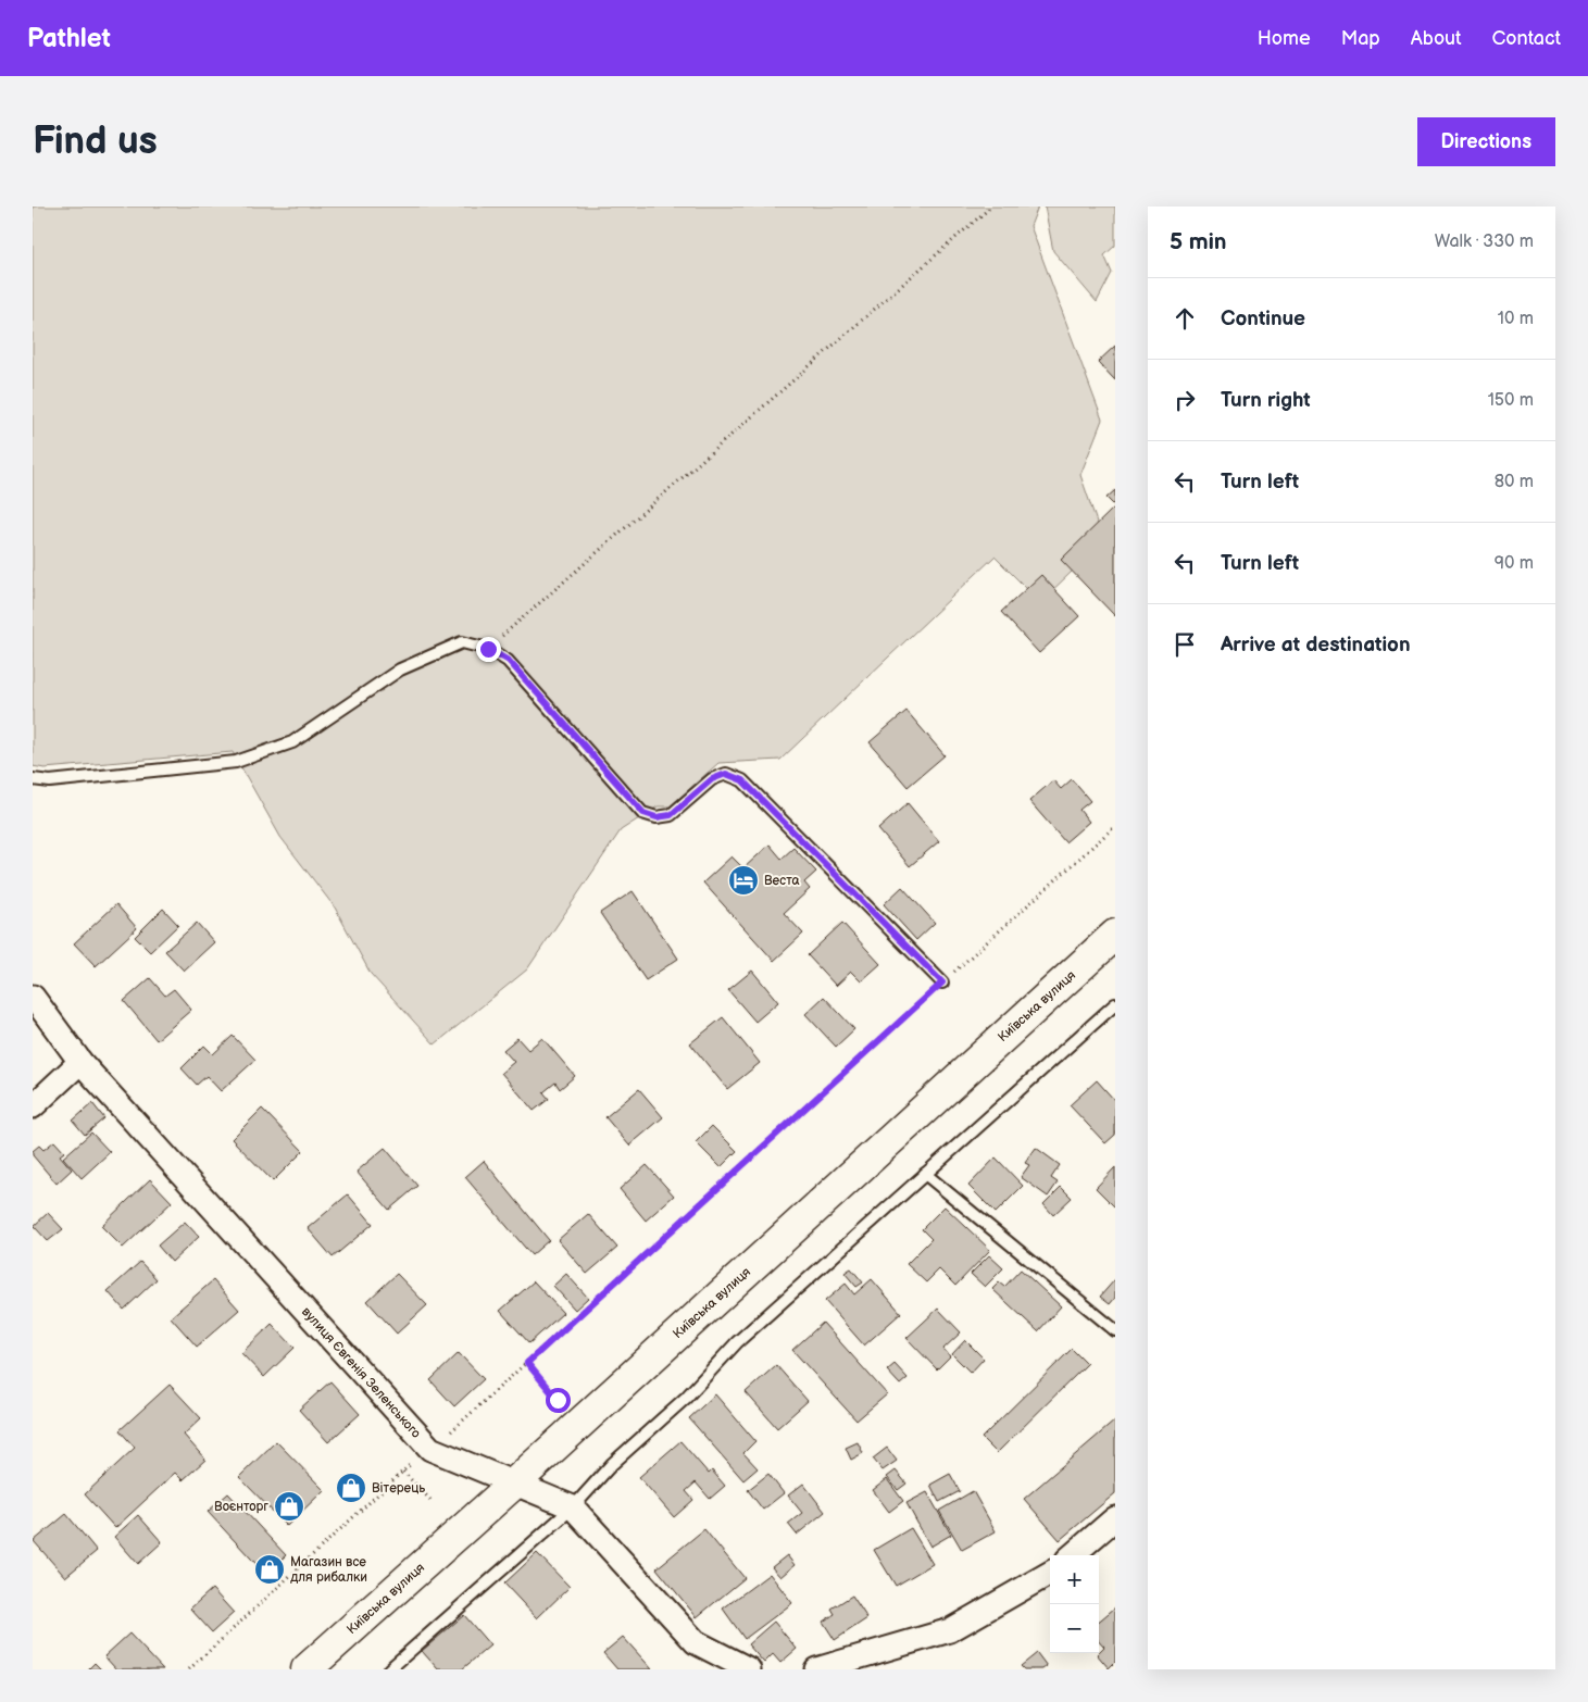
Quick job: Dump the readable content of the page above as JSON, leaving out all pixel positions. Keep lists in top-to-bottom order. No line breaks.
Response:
{"streets":{"main road":["Київська вулиця"],"street":["вулиця Євгенія Зеленського"]},"crossings":[["Київська вулиця","вулиця Євгенія Зеленського"]],"places":{"hotel":["Веста"],"shop":["Вітерець","Воєнторг","Магазин все для рибалки"]},"page":{"header":"Pathlet","nav":["Home","Map","About","Contact"],"buttons":"Directions","title":"Find us","heading":["5 min","Walk · 330 m"],"list":[["Continue","10 m"],["Turn right","150 m"],["Turn left","80 m"],["Turn left","90 m"],"Arrive at destination"],"map_buttons":["+","−"]}}
